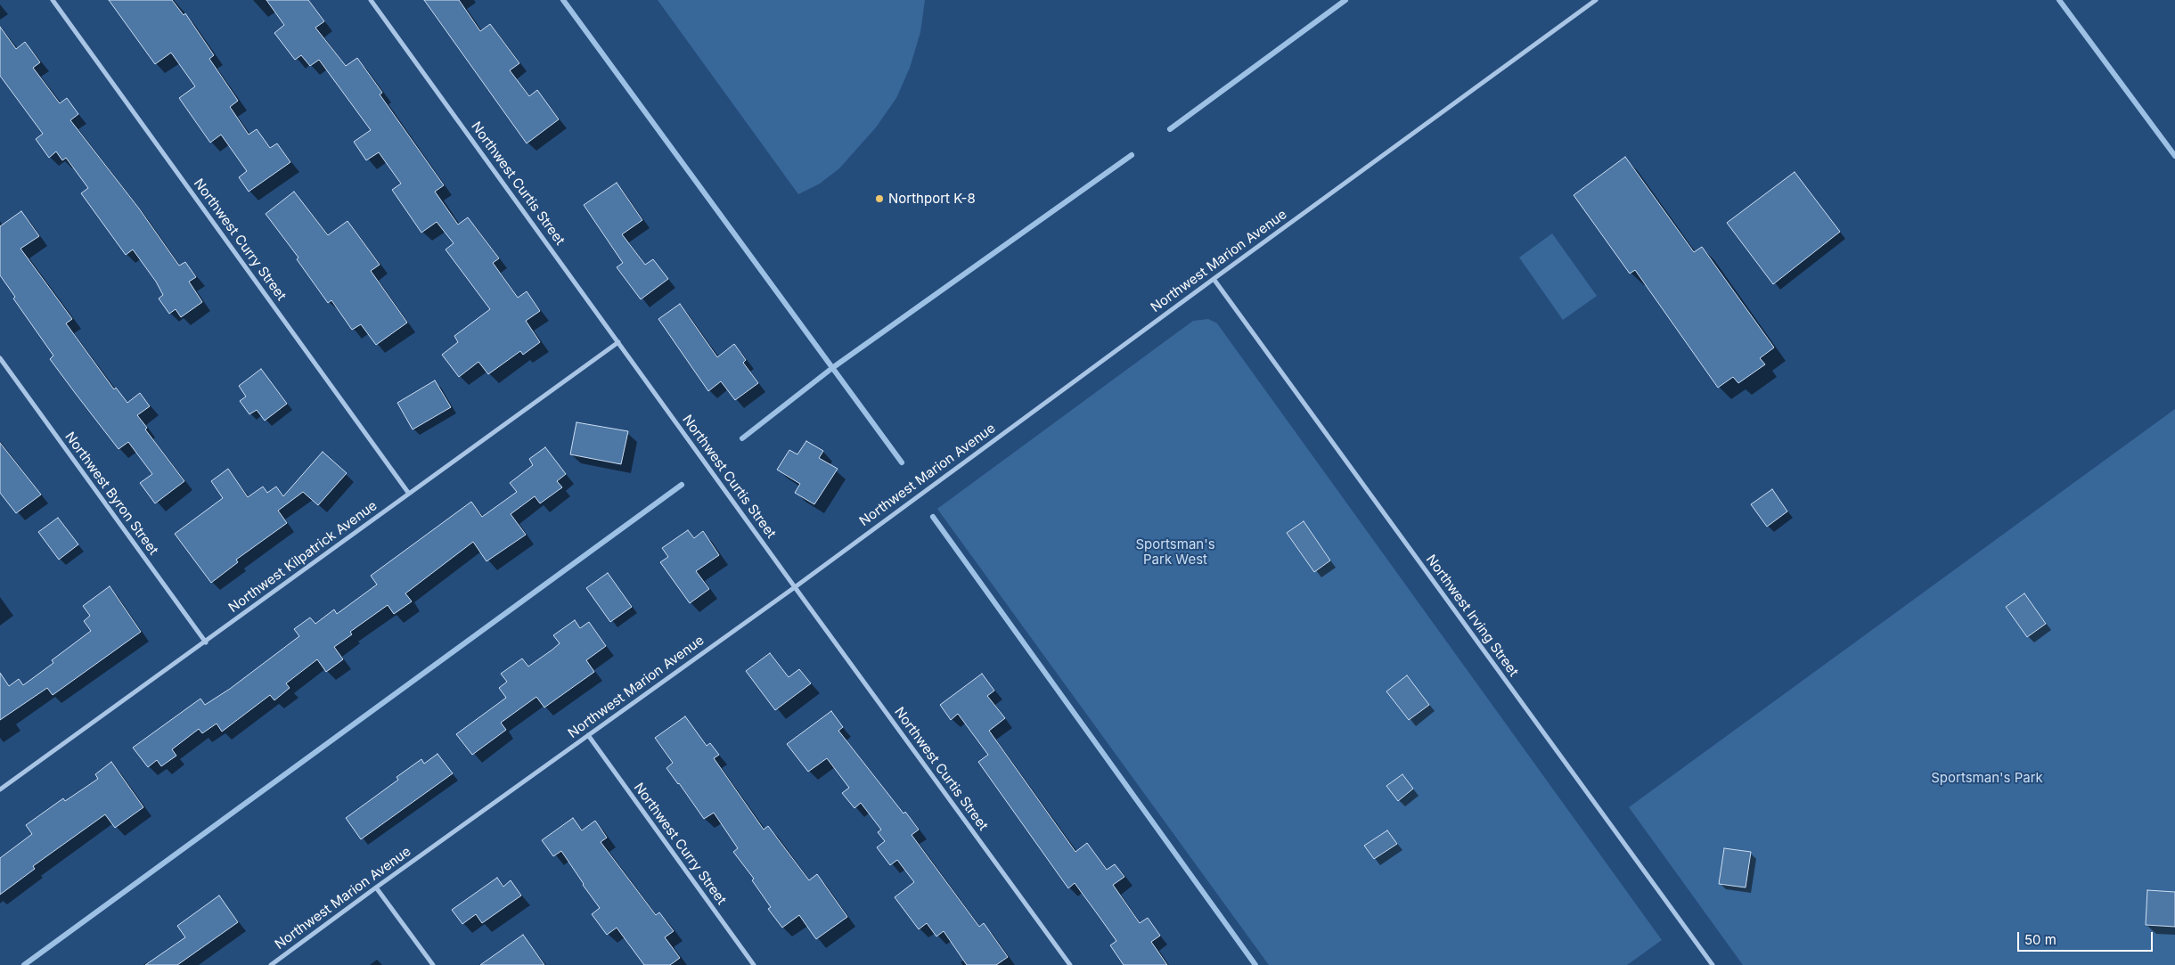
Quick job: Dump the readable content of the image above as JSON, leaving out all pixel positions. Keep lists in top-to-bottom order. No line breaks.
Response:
{"streets":{"street":["Northwest Curtis Street","Northwest Curry Street","Northwest Marion Avenue","Northwest Byron Street","Northwest Kilpatrick Avenue","Northwest Irving Street"]},"crossings":[["Northwest Curtis Street","Northwest Marion Avenue"],["Northwest Curtis Street","Northwest Kilpatrick Avenue"],["Northwest Curry Street","Northwest Marion Avenue"],["Northwest Curry Street","Northwest Kilpatrick Avenue"],["Northwest Marion Avenue","Northwest Irving Street"],["Northwest Byron Street","Northwest Kilpatrick Avenue"]],"parks":["Sportsman's Park West","Sportsman's Park"],"places":["Northport K-8"],"scale_bar":"50 m"}
